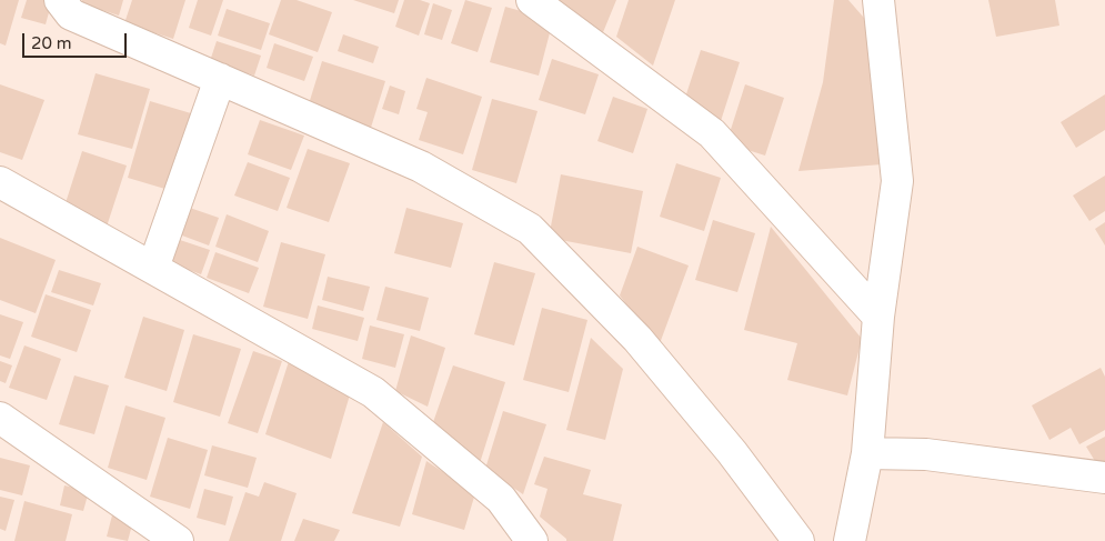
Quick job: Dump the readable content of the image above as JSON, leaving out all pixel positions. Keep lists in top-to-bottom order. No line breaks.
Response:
{"scale_bar":"20 m"}
